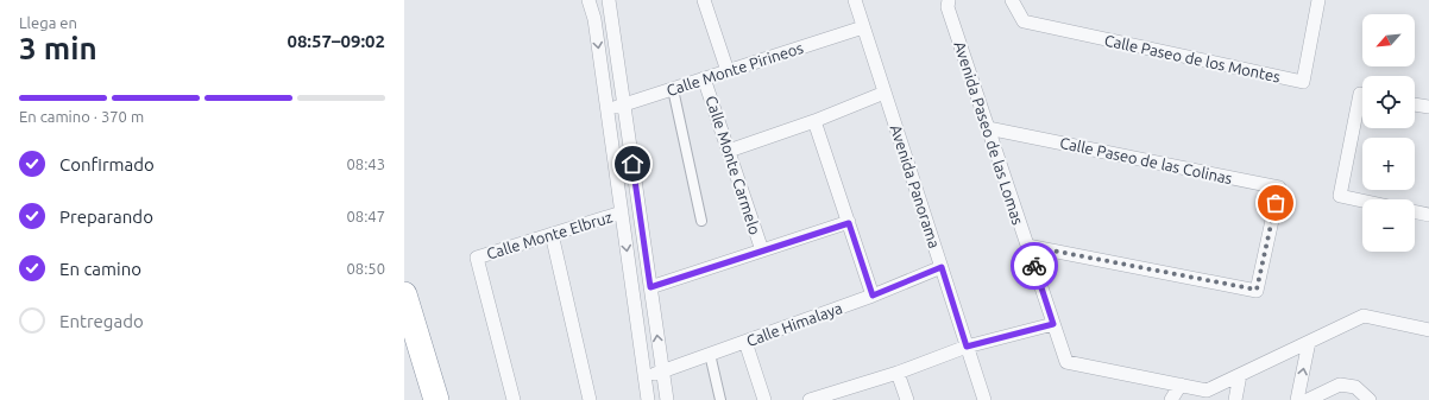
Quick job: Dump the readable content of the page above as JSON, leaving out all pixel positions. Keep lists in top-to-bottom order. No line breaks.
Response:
{"streets":{"street":["Calle Paseo de los Montes","Calle Monte Pirineos","Avenida Paseo de las Lomas","Calle Paseo de las Colinas","Calle Monte Carmelo","Avenida Panorama","Calle Monte Elbruz","Calle Himalaya"]},"crossings":[["Calle Monte Pirineos","Calle Monte Carmelo"],["Calle Monte Pirineos","Avenida Panorama"],["Avenida Paseo de las Lomas","Calle Paseo de las Colinas"],["Avenida Panorama","Calle Himalaya"]],"north":"bottom left","page":{"heading":["3 min","Llega en","08:57–09:02"],"map_buttons":["+","−"],"bar":"En camino · 370 m","list":[["Confirmado","08:43"],["Preparando","08:47"],["En camino","08:50"],"Entregado"]}}
